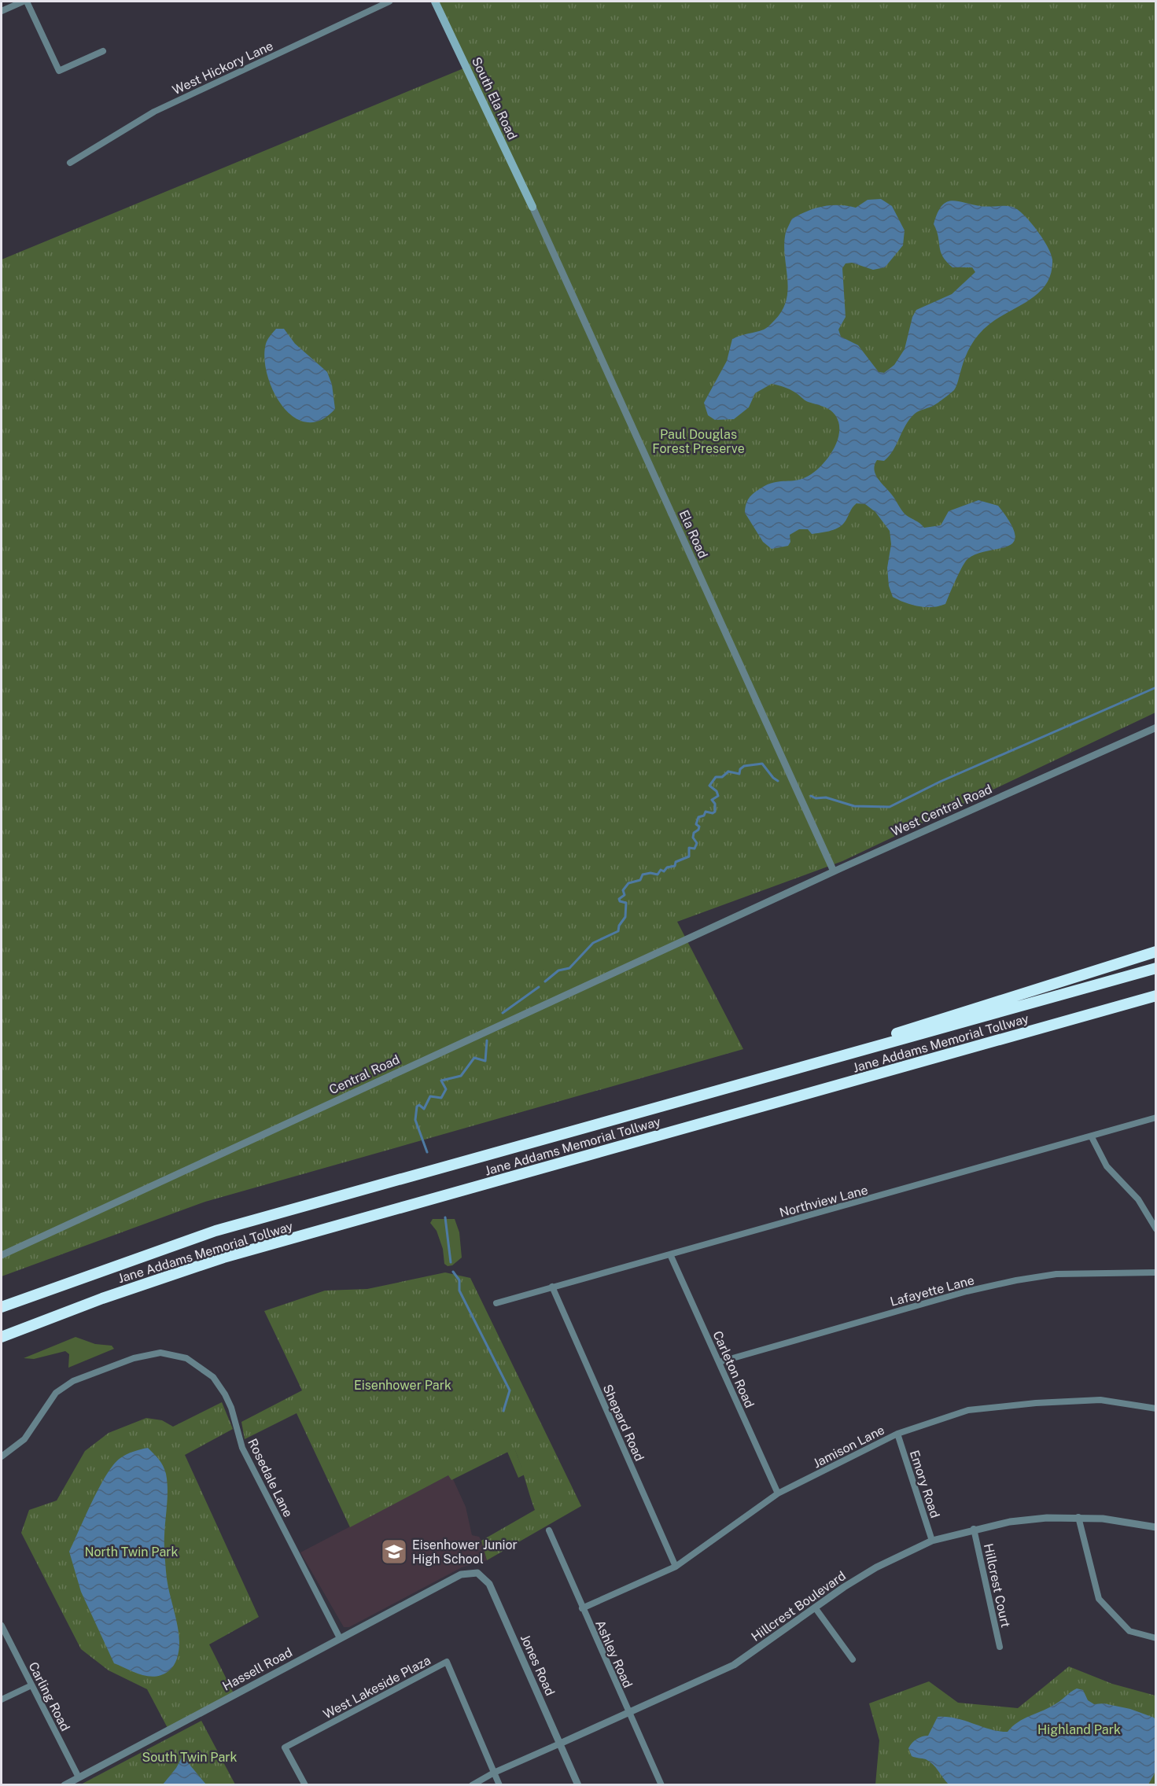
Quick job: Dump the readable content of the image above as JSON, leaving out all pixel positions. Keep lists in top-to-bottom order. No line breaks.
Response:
{"streets":{"highway":["Jane Addams Memorial Tollway"],"main road":["South Ela Road"],"street":["West Hickory Lane","Ela Road","West Central Road","Central Road","Northview Lane","Lafayette Lane","Carleton Road","Shepard Road","Jamison Lane","Rosedale Lane","Emory Road","Hillcrest Court","Hillcrest Boulevard","Ashley Road","Jones Road","Hassell Road","West Lakeside Plaza","Carling Road"]},"crossings":[["South Ela Road","Ela Road"],["Ela Road","West Central Road"],["West Central Road","Central Road"],["Northview Lane","Carleton Road"],["Northview Lane","Shepard Road"],["Lafayette Lane","Carleton Road"],["Carleton Road","Jamison Lane"],["Shepard Road","Jamison Lane"],["Jamison Lane","Emory Road"],["Jamison Lane","Ashley Road"],["Rosedale Lane","Hassell Road"],["Emory Road","Hillcrest Boulevard"],["Hillcrest Court","Hillcrest Boulevard"],["Hillcrest Boulevard","Ashley Road"],["Hillcrest Boulevard","Jones Road"],["Hillcrest Boulevard","West Lakeside Plaza"],["Jones Road","Hassell Road"],["Hassell Road","Carling Road"]],"parks":["Paul Douglas Forest Preserve","Eisenhower Park","North Twin Park","Highland Park","South Twin Park"],"places":{"school or university":["Eisenhower Junior High School"]}}
